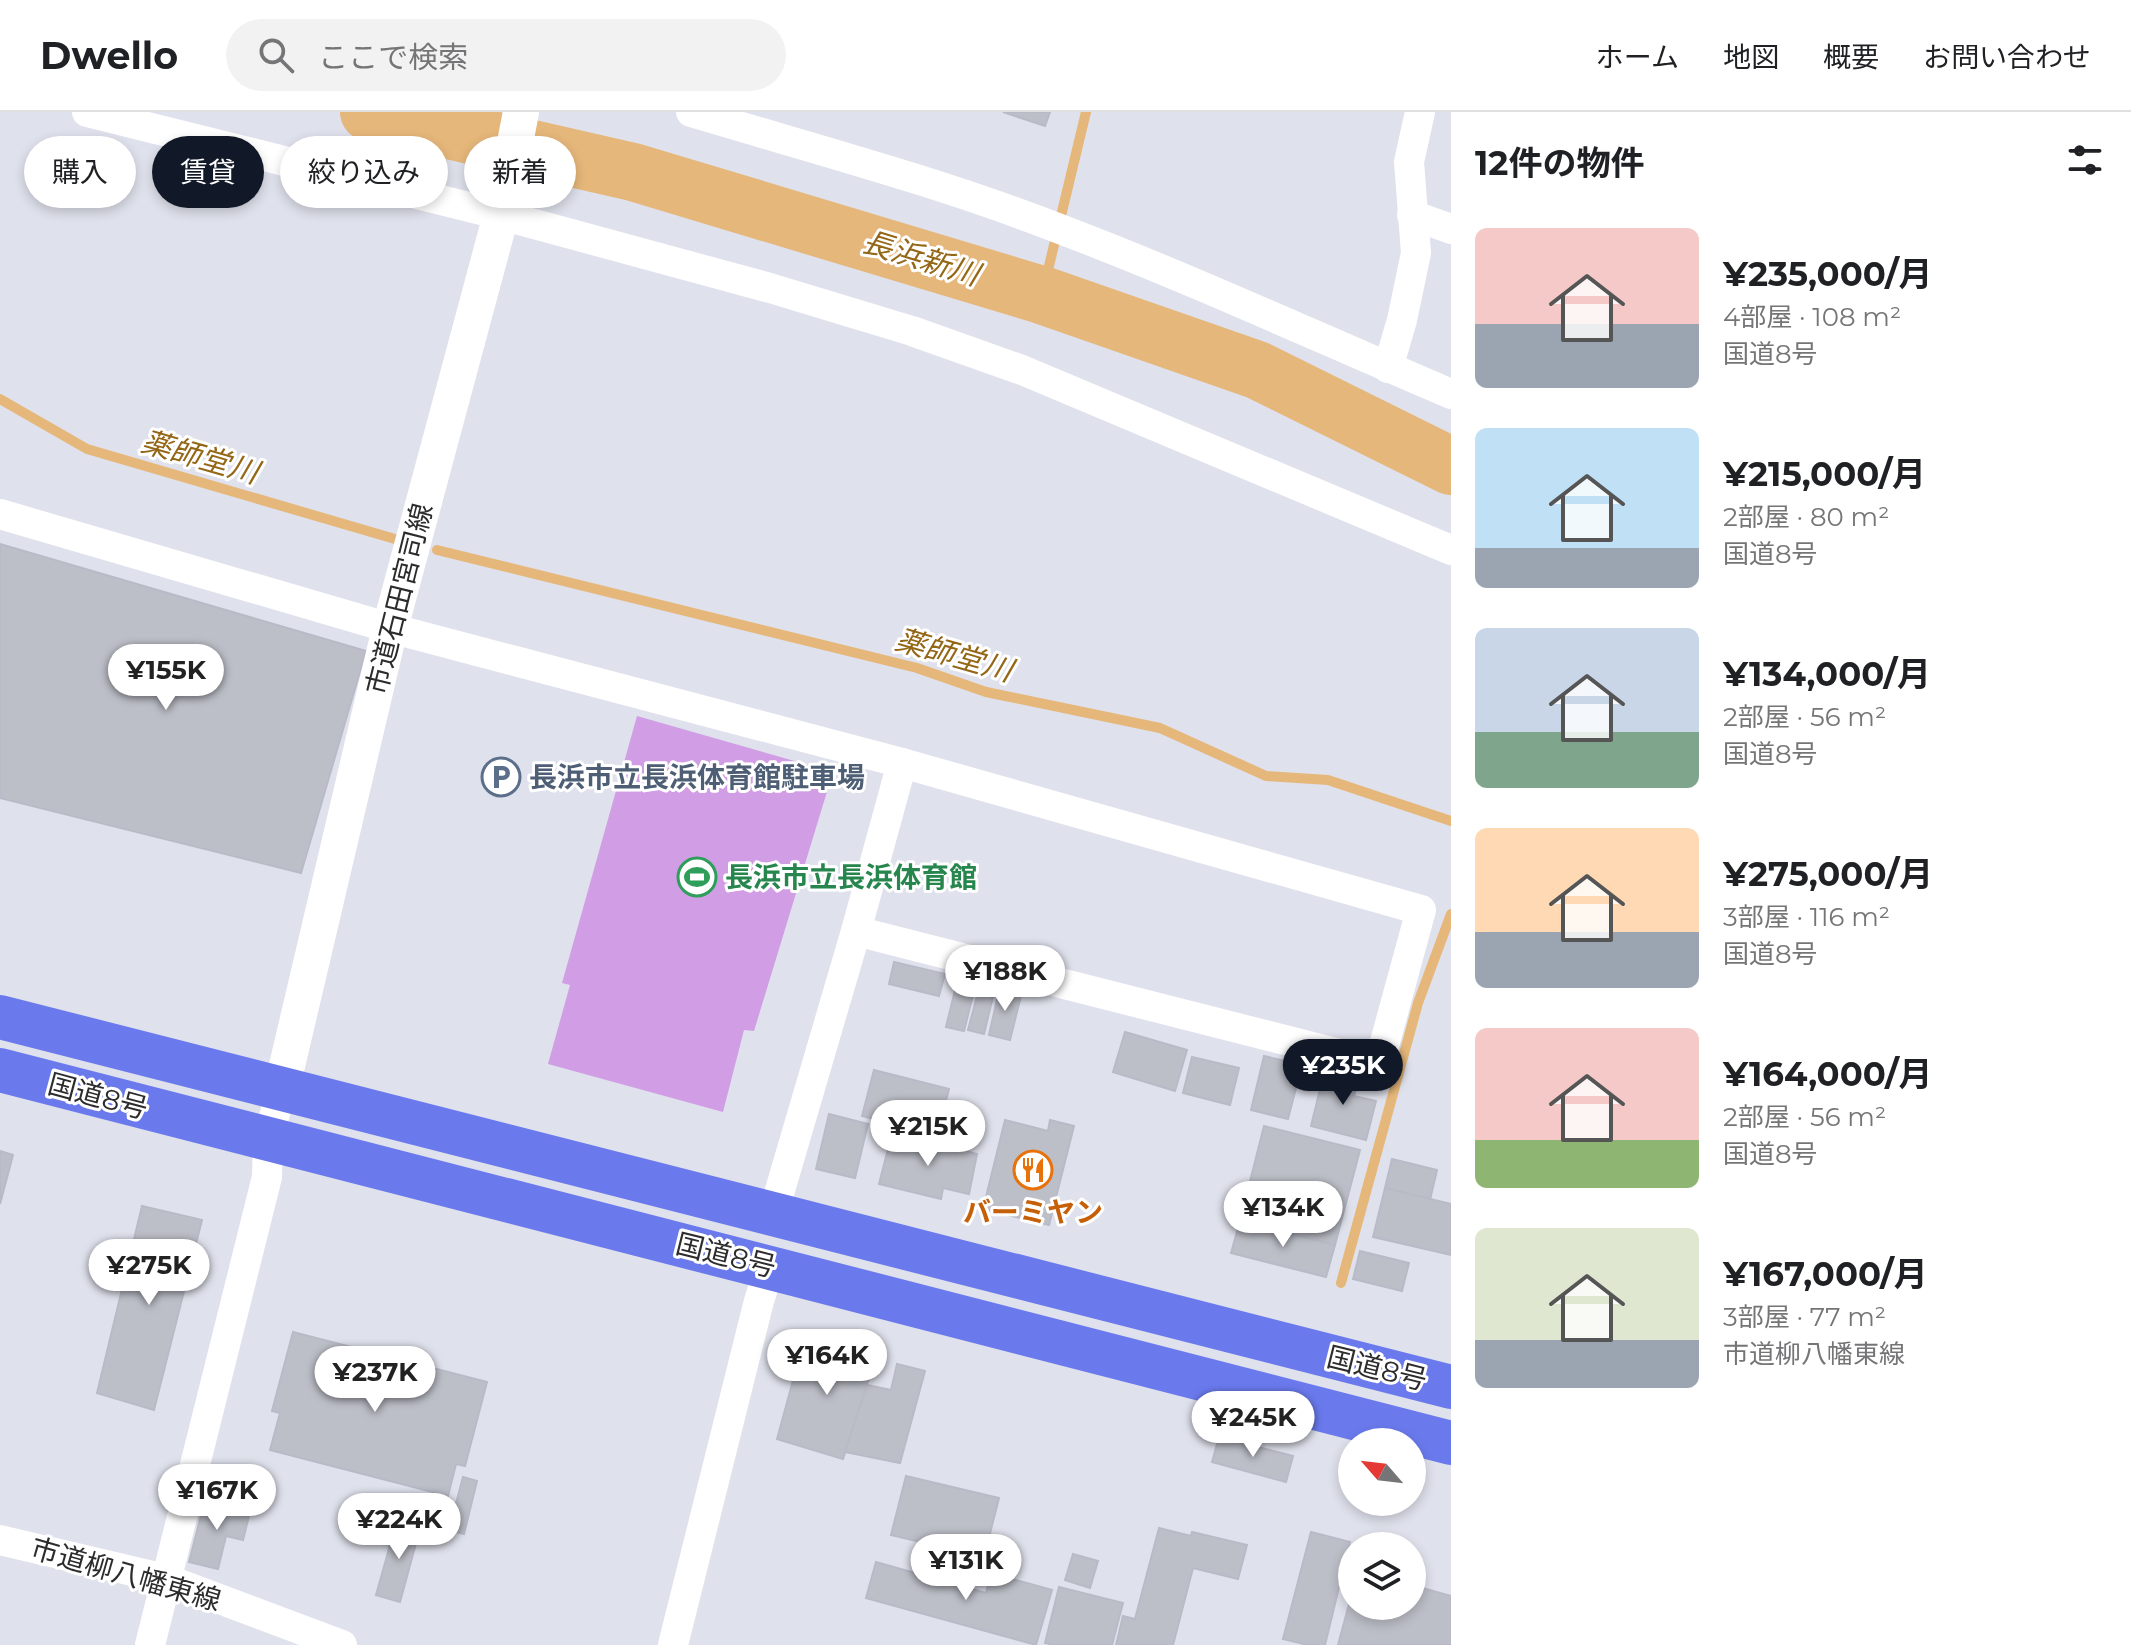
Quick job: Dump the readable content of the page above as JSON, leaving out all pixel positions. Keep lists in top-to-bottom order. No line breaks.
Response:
{"streets":{"highway":["国道8号"],"street":["市道石田宮司線","市道柳八幡東線"]},"crossings":[["市道石田宮司線","国道8号"]],"water":["長浜新川","薬師堂川"],"places":{"parking":["長浜市立長浜体育館駐車場"],"sports":["長浜市立長浜体育館"],"restaurant":["バーミヤン"]},"north":"top left","page":{"header":"Dwello","search":"ここで検索","nav":["ホーム","地図","概要","お問い合わせ"],"heading":"12件の物件","chip":["購入","賃貸","絞り込み","新着"],"list":[{"name":"¥235,000/月","note":"4部屋 · 108 m² · 国道8号"},{"name":"¥215,000/月","note":"2部屋 · 80 m² · 国道8号"},{"name":"¥134,000/月","note":"2部屋 · 56 m² · 国道8号"},{"name":"¥275,000/月","note":"3部屋 · 116 m² · 国道8号"},{"name":"¥164,000/月","note":"2部屋 · 56 m² · 国道8号"},{"name":"¥167,000/月","note":"3部屋 · 77 m² · 市道柳八幡東線"}],"price":["¥155K","¥188K","¥235K","¥215K","¥134K","¥275K","¥164K","¥237K","¥245K","¥167K","¥224K","¥131K"]}}
